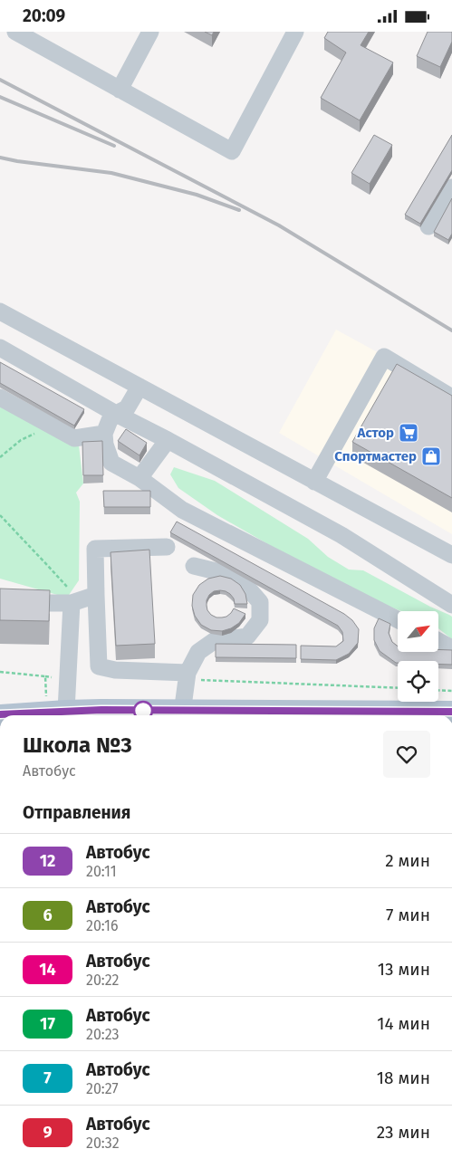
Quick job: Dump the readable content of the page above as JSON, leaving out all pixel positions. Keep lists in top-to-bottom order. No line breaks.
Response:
{"places":{"supermarket":["Астор"],"shop":["Спортмастер"]},"lines":["bus line 12"],"north":"top right","page":{"status":"20:09","heading":[["Школа №3","Автобус"],"Отправления"],"list":[{"mark":"12","name":"Автобус","note":"20:11","value":"2 мин"},{"mark":"6","name":"Автобус","note":"20:16","value":"7 мин"},{"mark":"14","name":"Автобус","note":"20:22","value":"13 мин"},{"mark":"17","name":"Автобус","note":"20:23","value":"14 мин"},{"mark":"7","name":"Автобус","note":"20:27","value":"18 мин"},{"mark":"9","name":"Автобус","note":"20:32","value":"23 мин"}]}}
